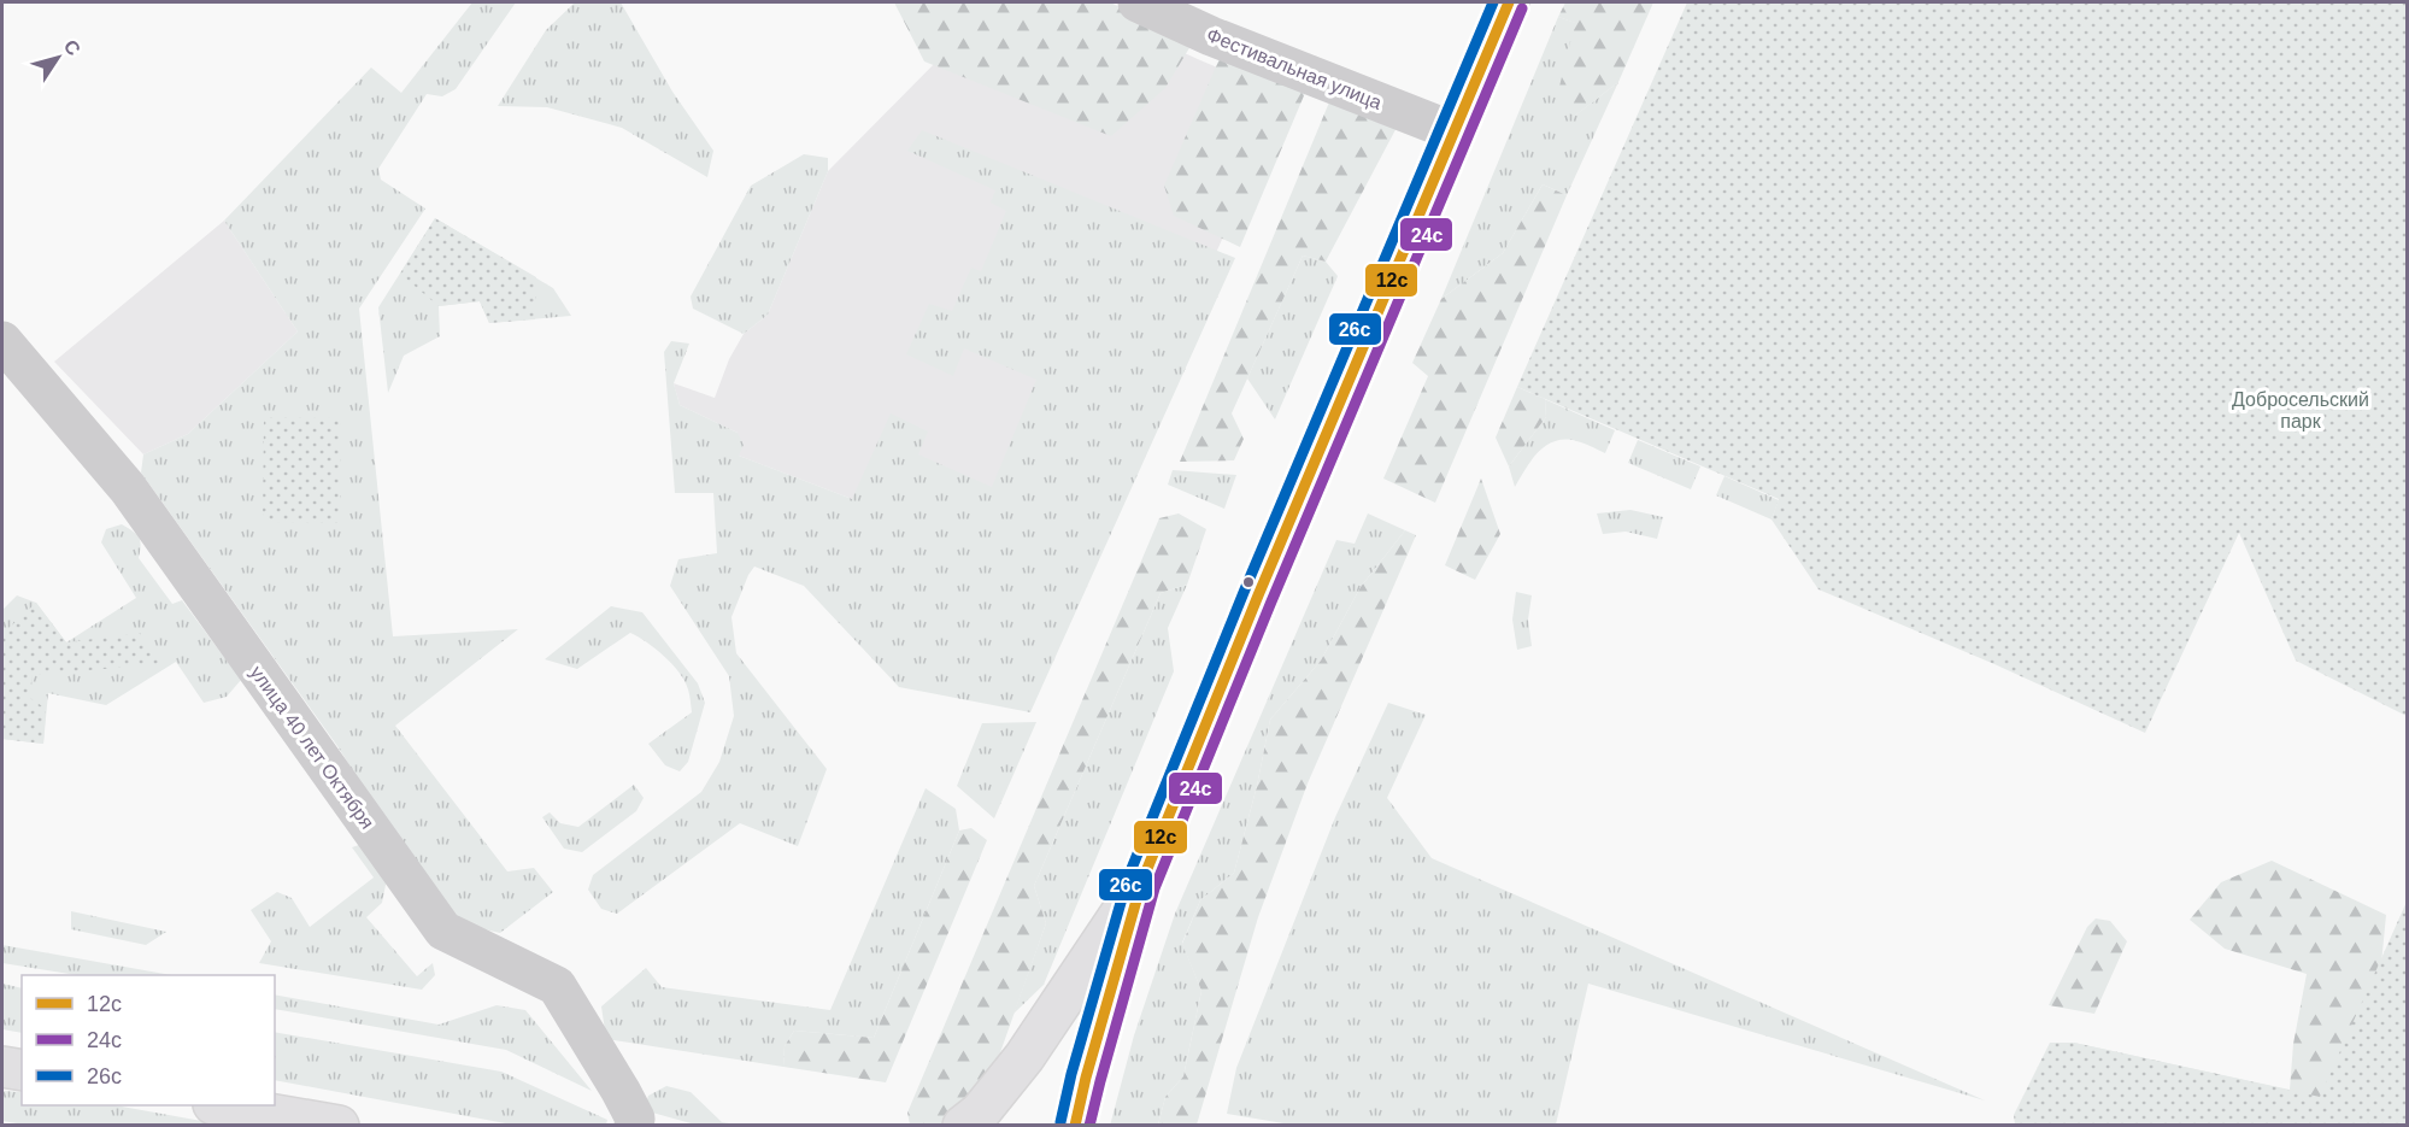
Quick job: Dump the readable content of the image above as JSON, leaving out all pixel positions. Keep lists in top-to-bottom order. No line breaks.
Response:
{"streets":{"street":["Фестивальная улица","улица 40 лет Октября"]},"parks":["Добросельский парк"],"lines":["transit line 12с","transit line 26c","transit line 24с"],"legend":["12с","24с","26c"],"north":"top right"}
